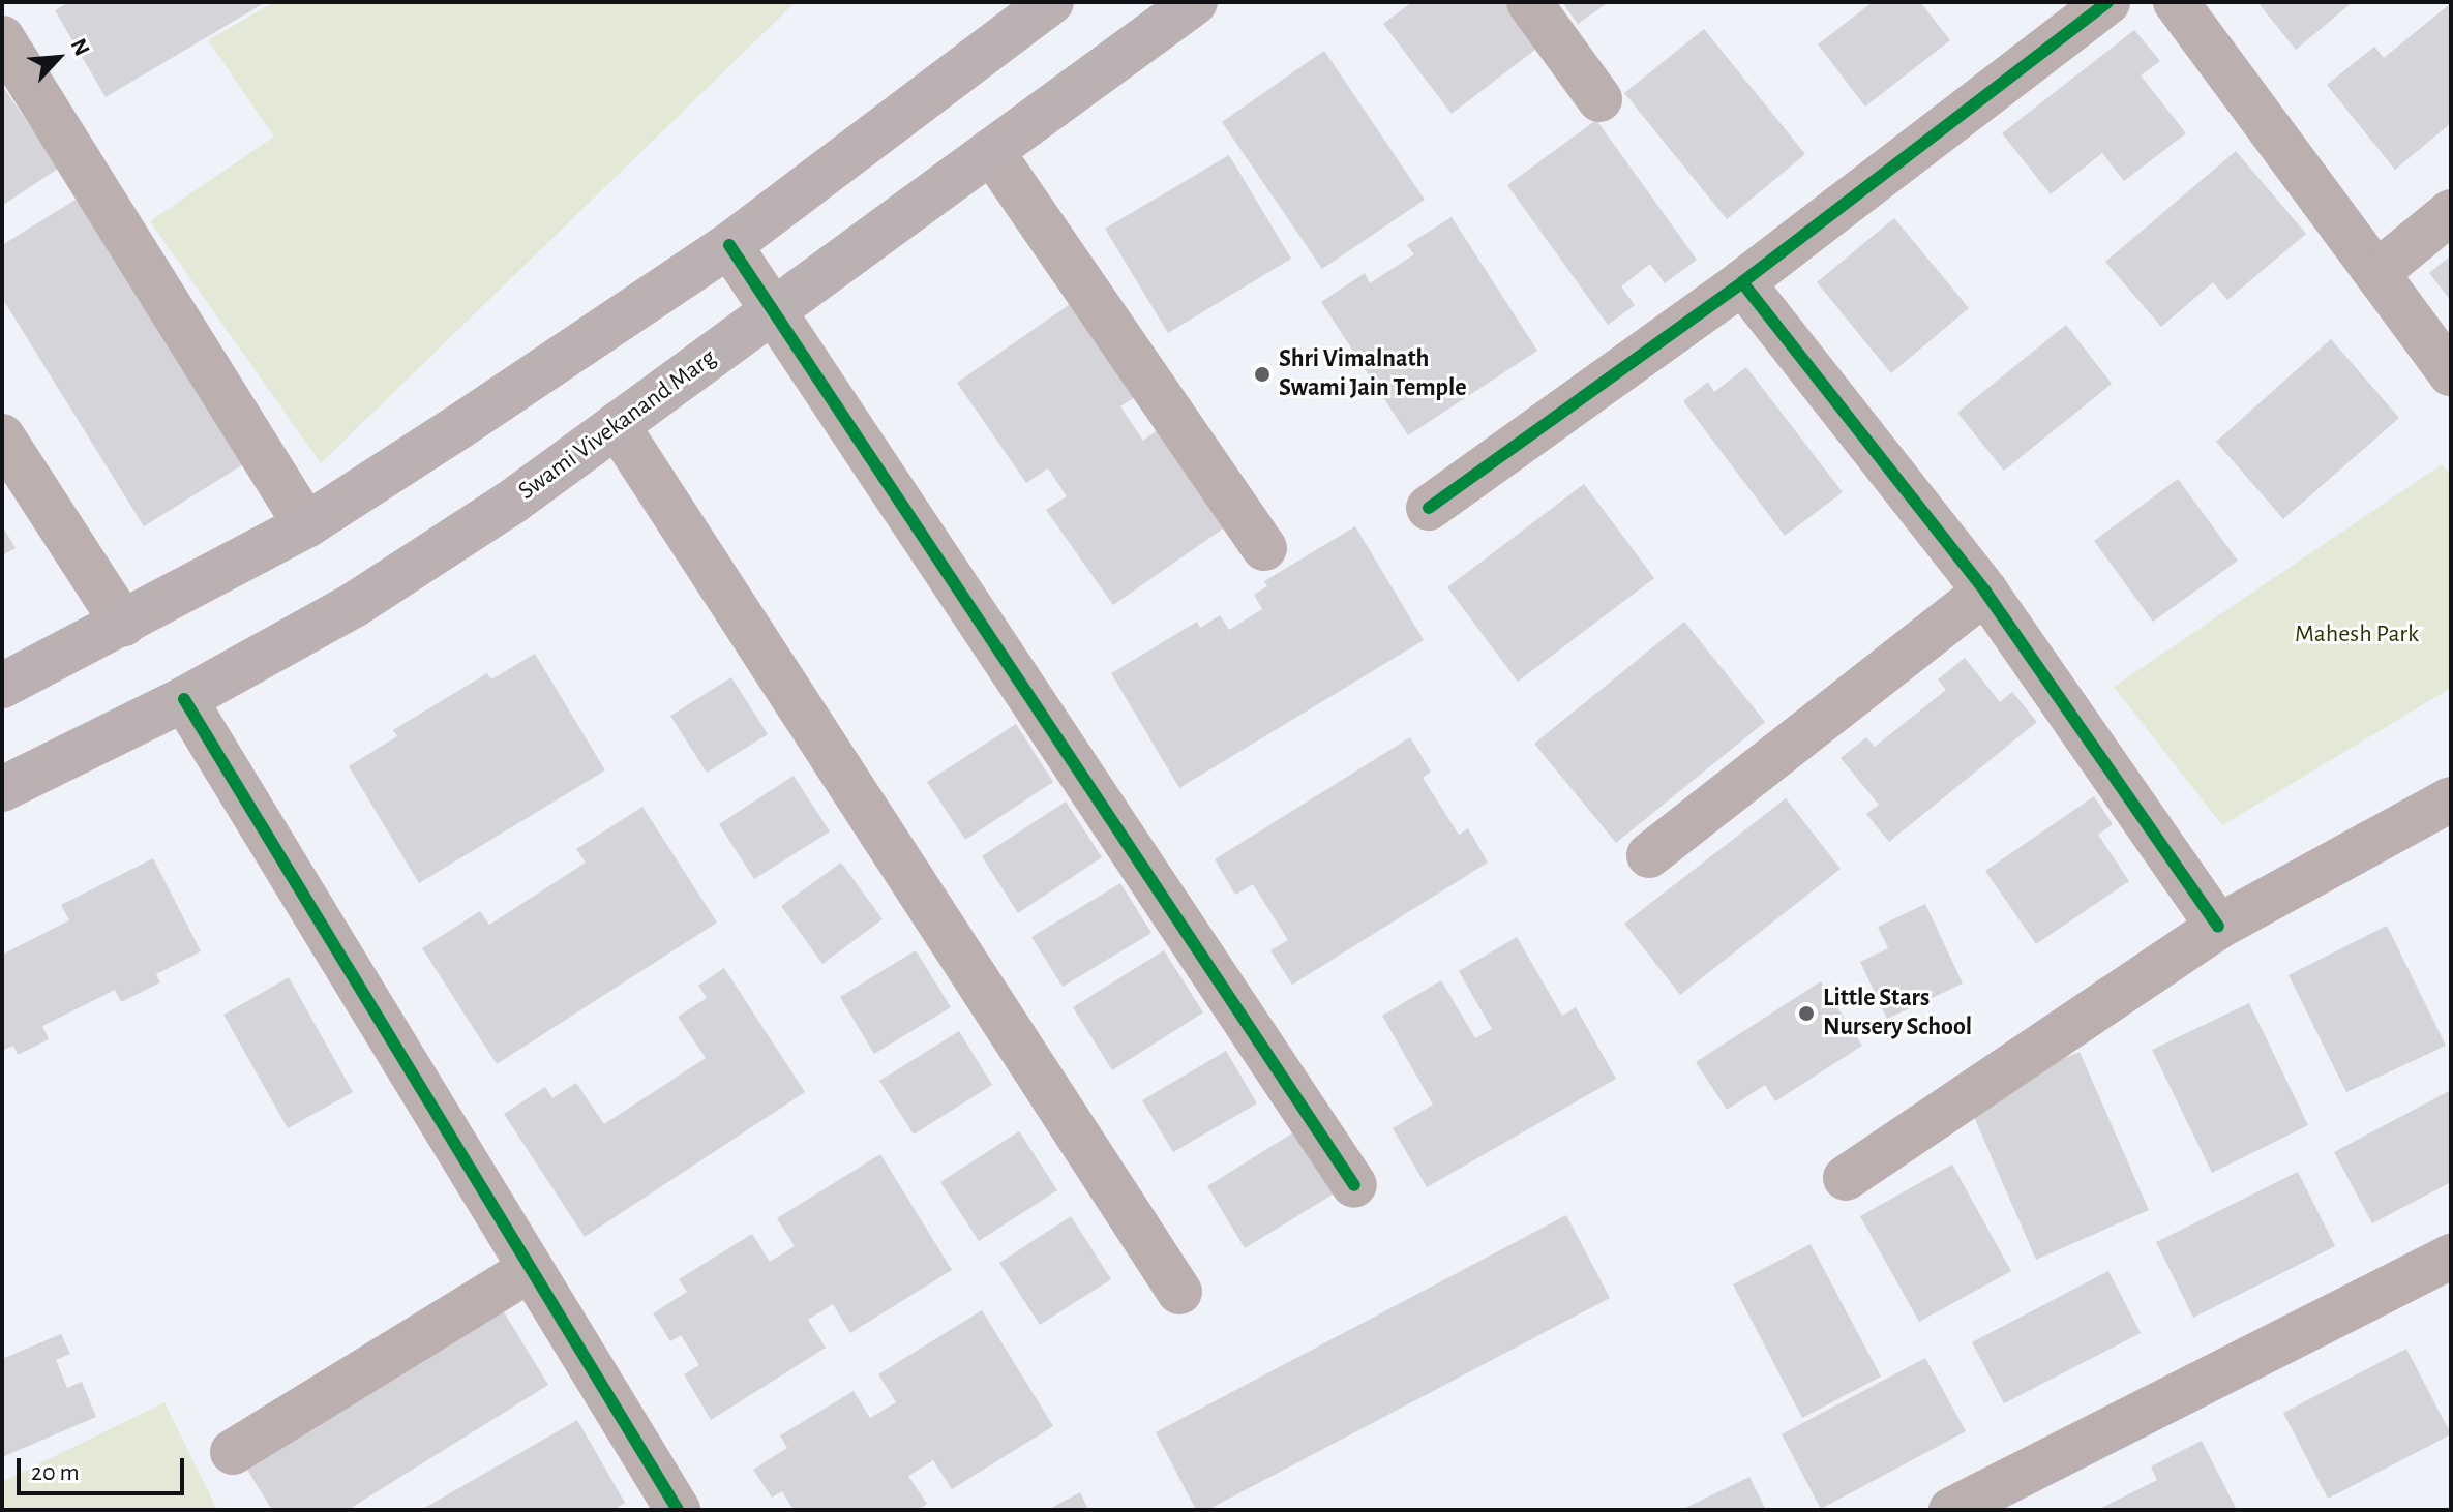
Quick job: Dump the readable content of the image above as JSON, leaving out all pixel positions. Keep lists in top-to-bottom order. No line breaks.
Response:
{"streets":{"main road":["Swami Vivekanand Marg"]},"parks":["Mahesh Park"],"places":["Shri Vimalnath Swami Jain Temple","Little Stars Nursery School"],"scale_bar":"20 m","north":"top right"}
